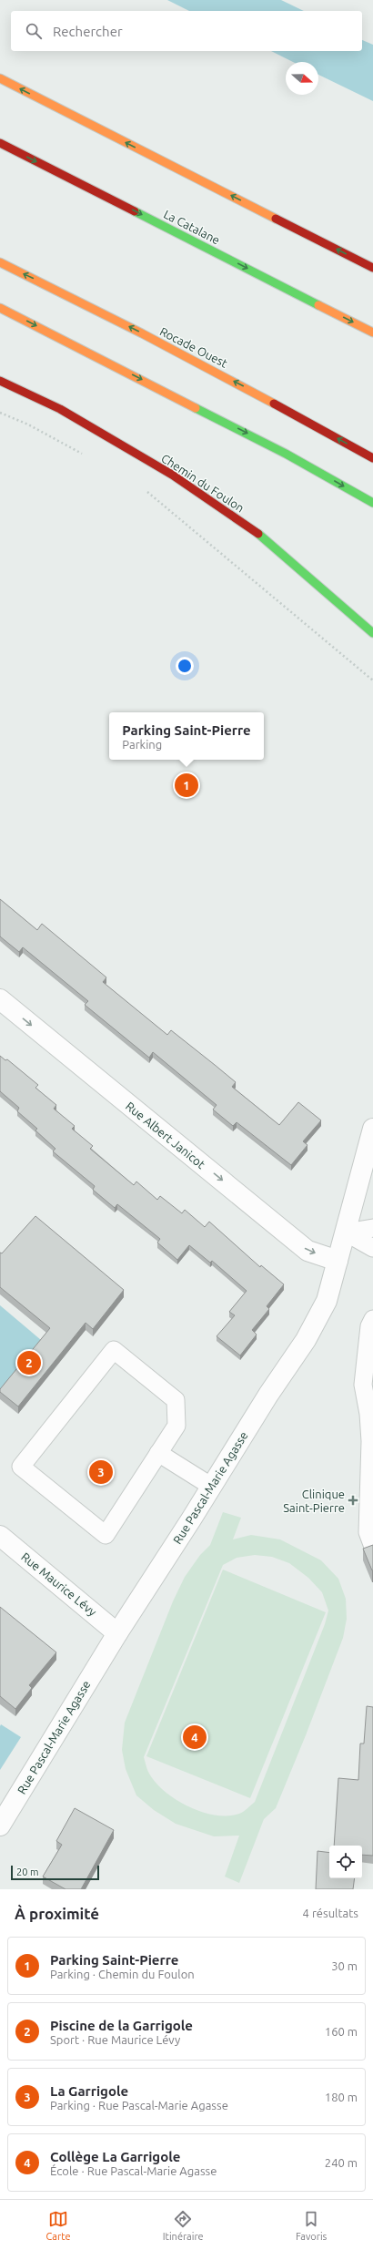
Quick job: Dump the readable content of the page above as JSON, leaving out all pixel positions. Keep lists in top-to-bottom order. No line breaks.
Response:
{"streets":{"main road":["La Catalane","Rocade Ouest","Chemin du Foulon"],"street":["Rue Albert Janicot","Rue Pascal-Marie Agasse","Rue Maurice Lévy"]},"crossings":[["Rue Albert Janicot","Rue Pascal-Marie Agasse"],["Rue Pascal-Marie Agasse","Rue Maurice Lévy"]],"one_way":["Rue Albert Janicot"],"places":{"health":["Clinique Saint-Pierre"]},"scale_bar":"20 m","north":"right","page":{"search":"Rechercher","popup":["Parking Saint-Pierre","Parking"],"pins":["1","2","3","4"],"scale":"20 m","heading":["À proximité","4 résultats"],"list":[{"mark":"1","name":"Parking Saint-Pierre","note":"Parking · Chemin du Foulon","value":"30 m"},{"mark":"2","name":"Piscine de la Garrigole","note":"Sport · Rue Maurice Lévy","value":"160 m"},{"mark":"3","name":"La Garrigole","note":"Parking · Rue Pascal-Marie Agasse","value":"180 m"},{"mark":"4","name":"Collège La Garrigole","note":"École · Rue Pascal-Marie Agasse","value":"240 m"}],"nav":["Carte","Itinéraire","Favoris"]}}
